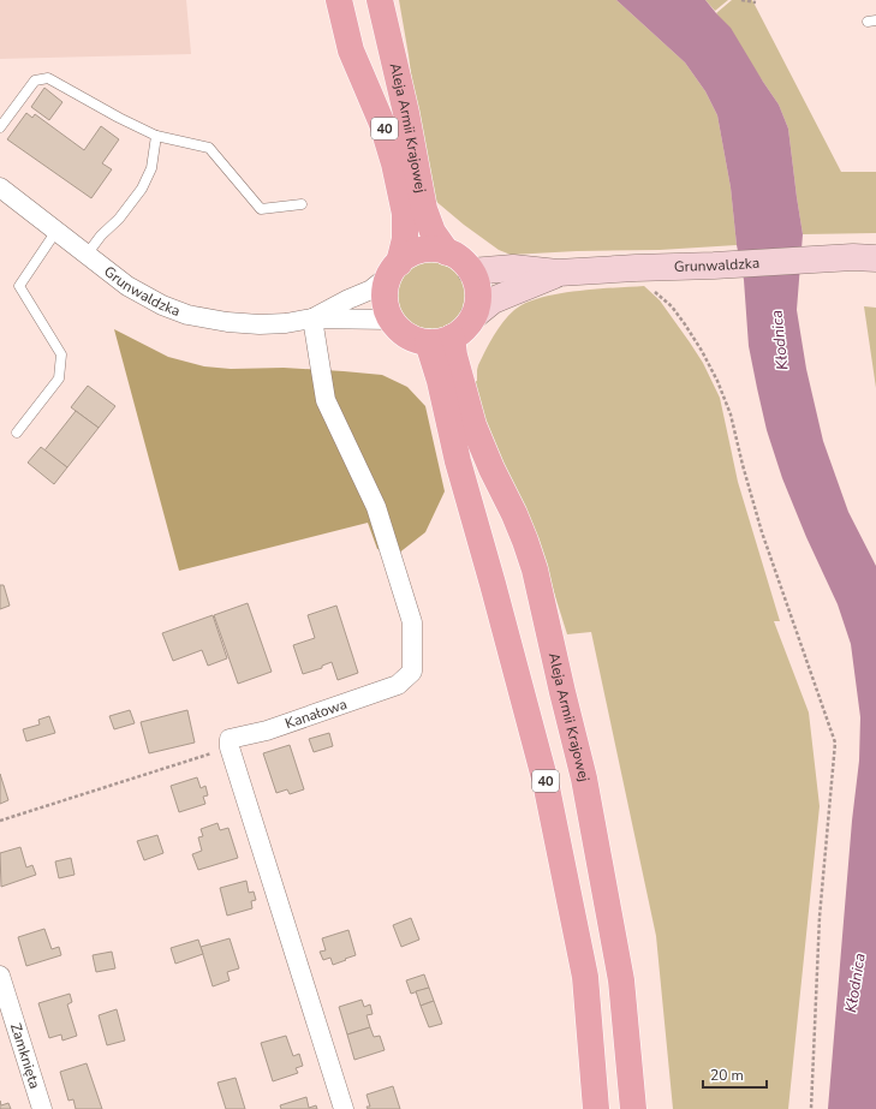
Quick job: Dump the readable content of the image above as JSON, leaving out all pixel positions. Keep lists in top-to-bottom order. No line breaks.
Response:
{"streets":{"main road":["40","Aleja Armii Krajowej"],"street":["Grunwaldzka","Kanałowa","Zamknięta"]},"crossings":[["40","Aleja Armii Krajowej"],["40","Grunwaldzka"],["Aleja Armii Krajowej","Grunwaldzka"],["Grunwaldzka","Kanałowa"]],"water":["Kłodnica"],"scale_bar":"20 m"}
